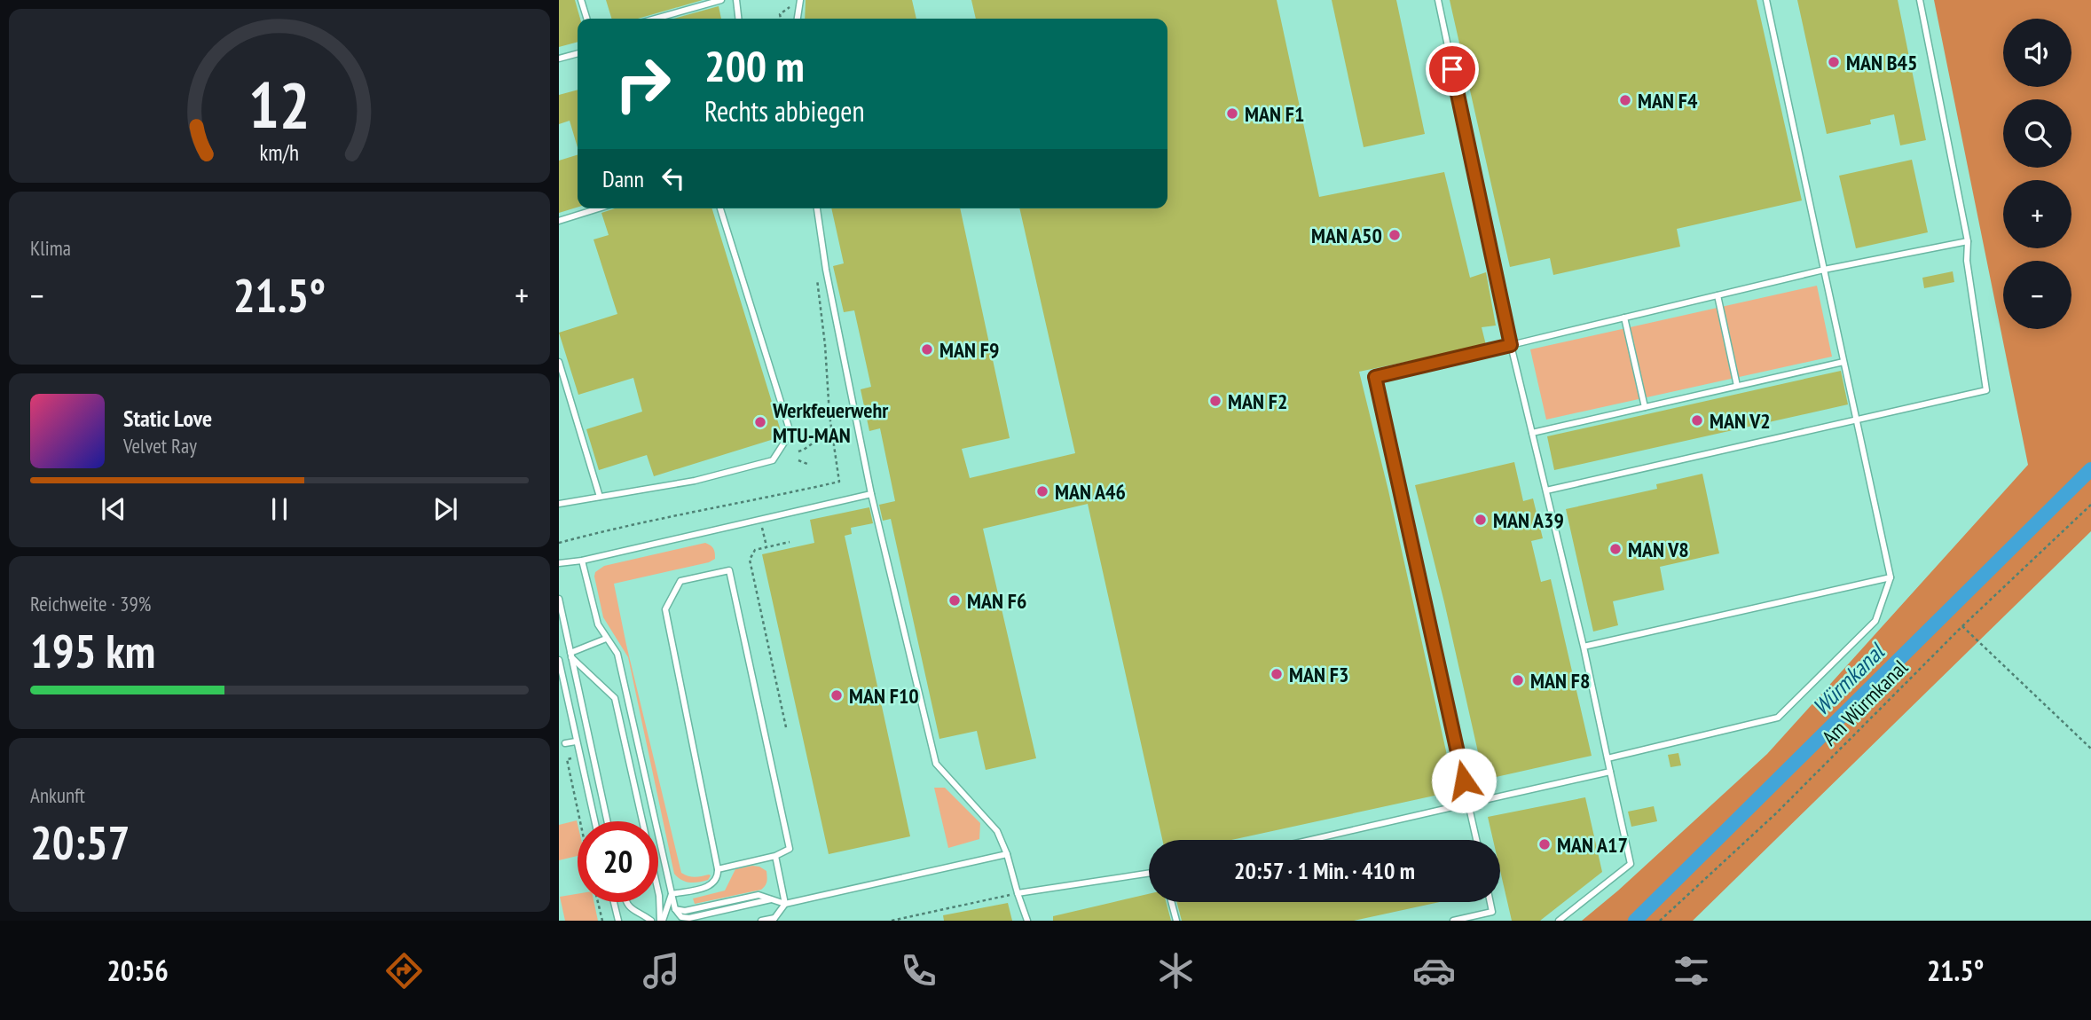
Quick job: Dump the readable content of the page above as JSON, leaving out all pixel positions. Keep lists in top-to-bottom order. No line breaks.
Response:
{"streets":{"path":["Am Würmkanal"]},"water":["Würmkanal"],"places":["MAN B45","MAN F4","MAN F1","MAN A50","MAN F9","MAN F2","MAN V2","Werkfeuerwehr MTU-MAN","MAN A46","MAN A39","MAN V8","MAN F6","MAN F3","MAN F8","MAN F10","MAN A17"],"page":{"map_buttons":["+","−"],"turn":["200 m","Rechts abbiegen"],"then":"Dann","tile":["Klima",["Reichweite · 39%","195 km"],["Ankunft","20:57"]],"heat":["−","21.5°","+"],"song":["Static Love","Velvet Ray"],"limit":"20","trip":"20:57 · 1 Min. · 410 m","tabs":["20:56","21.5°"],"gauge":["12","km/h"]}}
